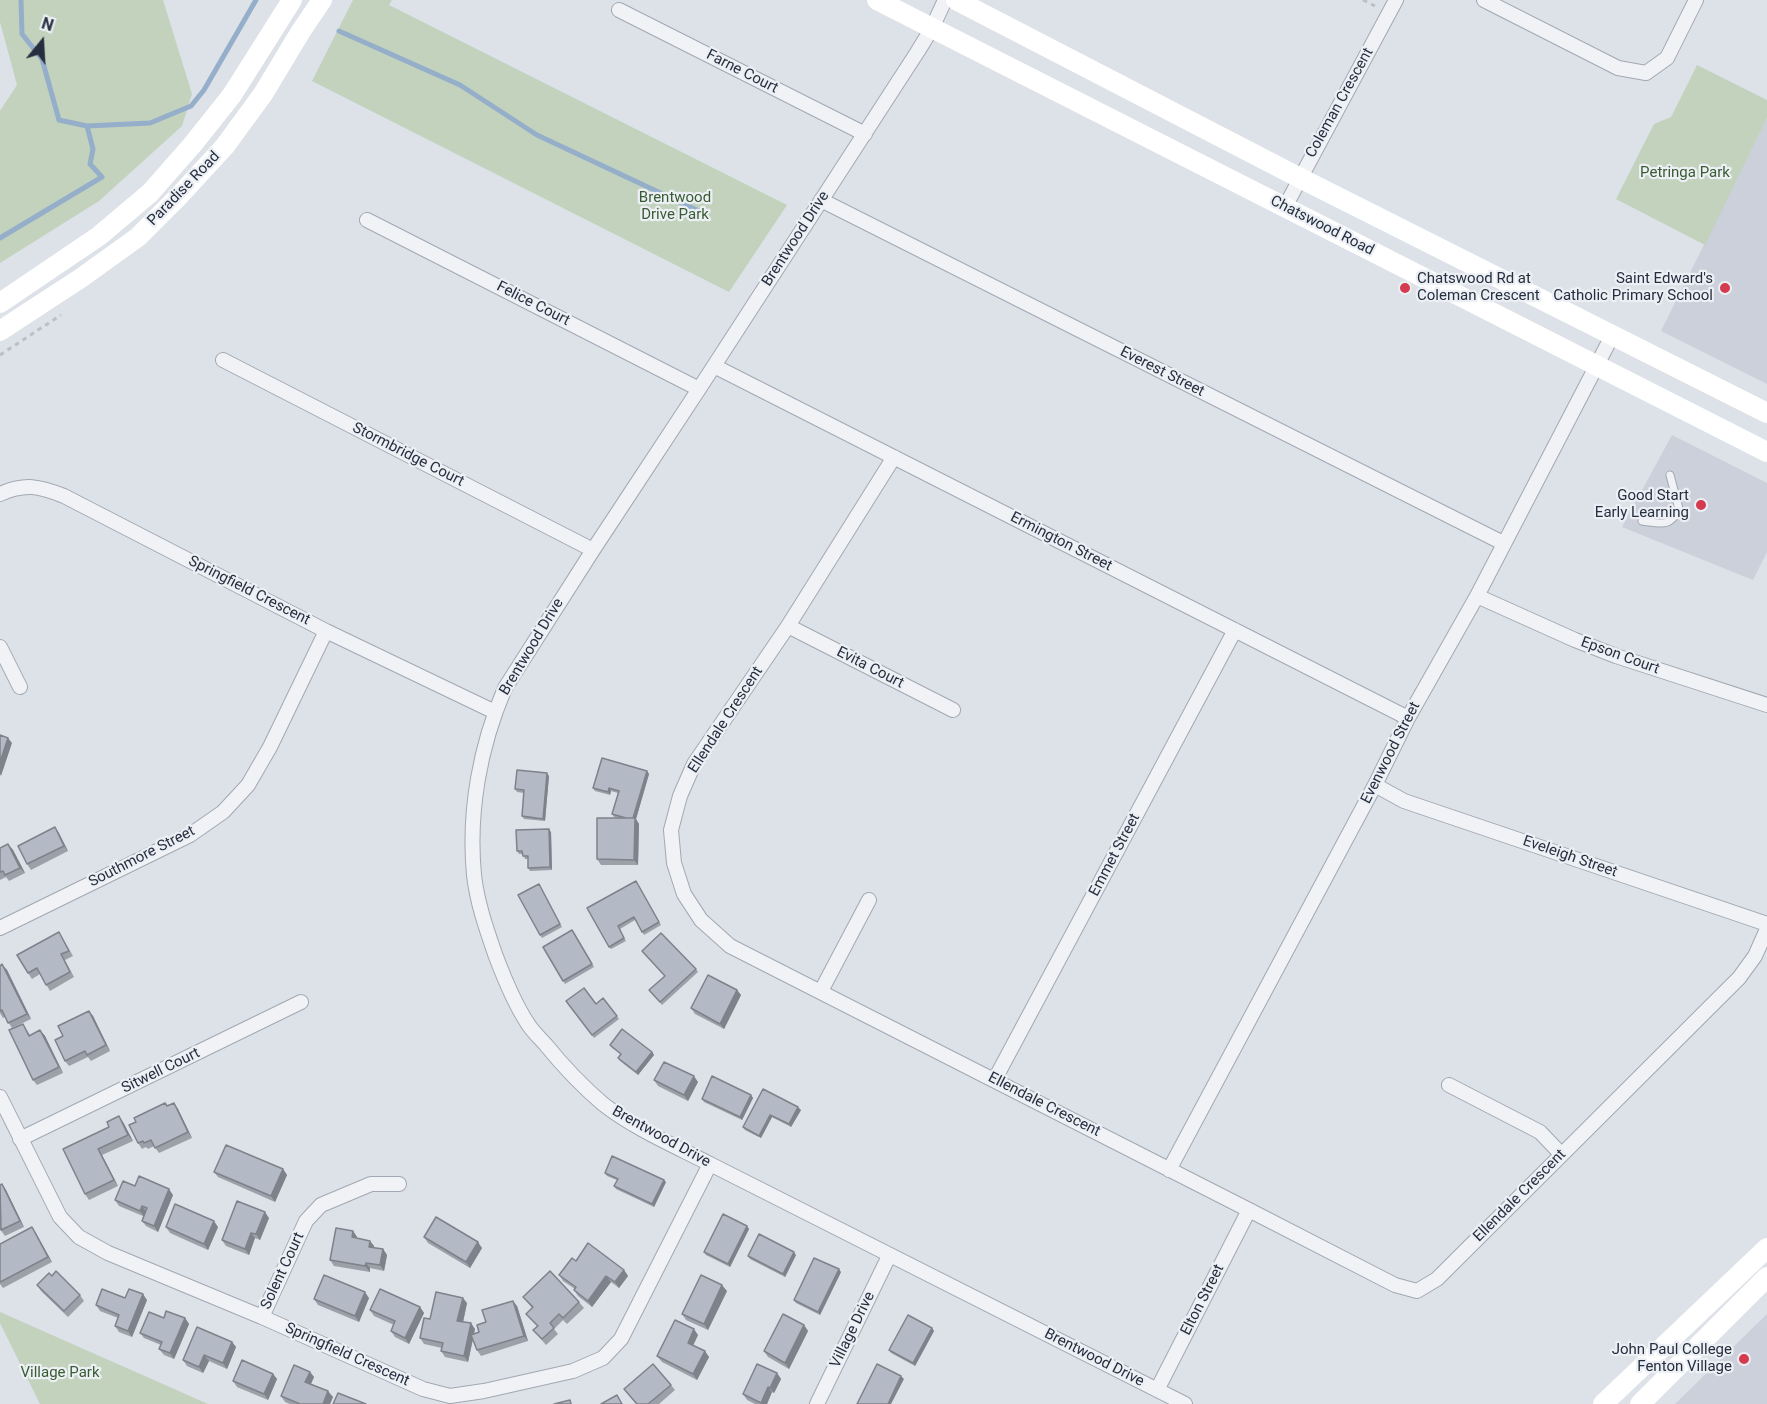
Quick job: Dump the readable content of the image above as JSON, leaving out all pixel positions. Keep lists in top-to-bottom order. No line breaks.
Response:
{"streets":{"main road":["Paradise Road","Chatswood Road"],"street":["Farne Court","Coleman Crescent","Brentwood Drive","Felice Court","Everest Street","Stormbridge Court","Ermington Street","Springfield Crescent","Epson Court","Evita Court","Ellendale Crescent","Evenwood Street","Emmet Street","Southmore Street","Eveleigh Street","Sitwell Court","Solent Court","Elton Street","Village Drive"]},"crossings":[["Farne Court","Brentwood Drive"],["Coleman Crescent","Chatswood Road"],["Chatswood Road","Brentwood Drive"],["Chatswood Road","Evenwood Street"],["Brentwood Drive","Felice Court"],["Brentwood Drive","Everest Street"],["Brentwood Drive","Stormbridge Court"],["Brentwood Drive","Ermington Street"],["Brentwood Drive","Springfield Crescent"],["Brentwood Drive","Elton Street"],["Brentwood Drive","Village Drive"],["Everest Street","Evenwood Street"],["Ermington Street","Ellendale Crescent"],["Ermington Street","Evenwood Street"],["Ermington Street","Emmet Street"],["Springfield Crescent","Southmore Street"],["Springfield Crescent","Sitwell Court"],["Springfield Crescent","Solent Court"],["Epson Court","Evenwood Street"],["Evita Court","Ellendale Crescent"],["Ellendale Crescent","Evenwood Street"],["Ellendale Crescent","Emmet Street"],["Ellendale Crescent","Elton Street"],["Evenwood Street","Eveleigh Street"]],"parks":["Petringa Park","Brentwood Drive Park","Village Park"],"places":["Chatswood Rd at Coleman Crescent","Saint Edward's Catholic Primary School","Good Start Early Learning","John Paul College Fenton Village"],"north":"top"}
